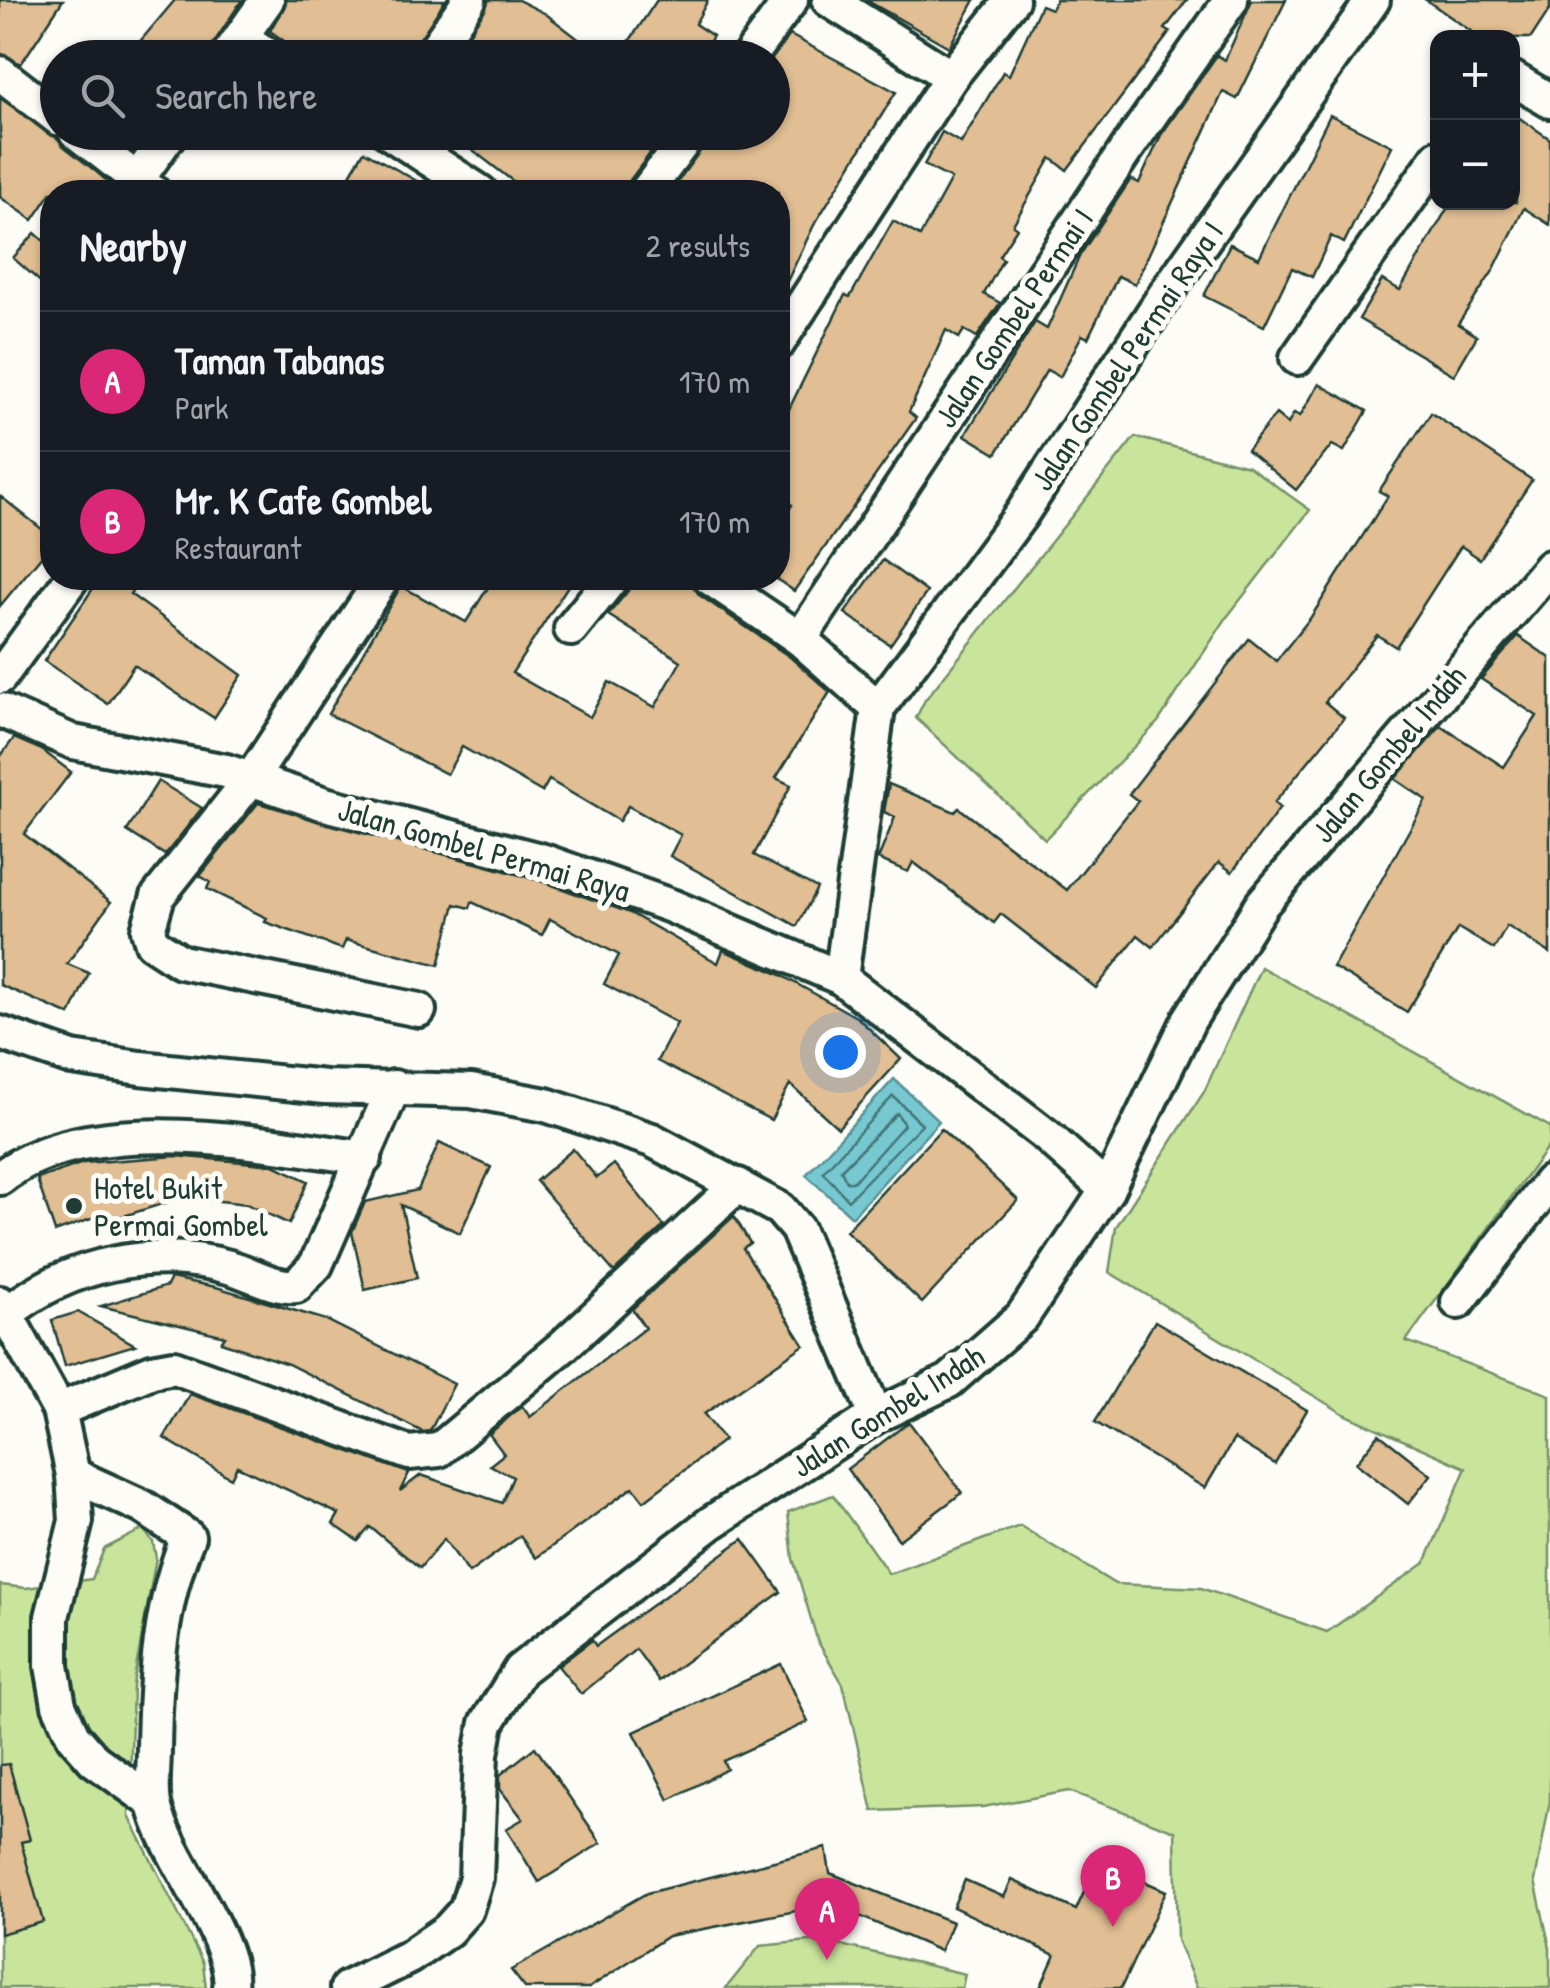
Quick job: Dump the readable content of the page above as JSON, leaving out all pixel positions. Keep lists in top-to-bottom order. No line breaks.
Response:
{"streets":{"street":["Jalan Gombel Permai I","Jalan Gombel Permai Raya I","Jalan Gombel Indah","Jalan Gombel Permai Raya"]},"crossings":[["Jalan Gombel Indah","Jalan Gombel Permai Raya"]],"places":["Hotel Bukit Permai Gombel"],"page":{"map_buttons":["+","−"],"search":"Search here","heading":["Nearby","2 results"],"list":[{"mark":"A","name":"Taman Tabanas","note":"Park","value":"170 m"},{"mark":"B","name":"Mr. K Cafe Gombel","note":"Restaurant","value":"170 m"}],"pins":["B","A"]}}
